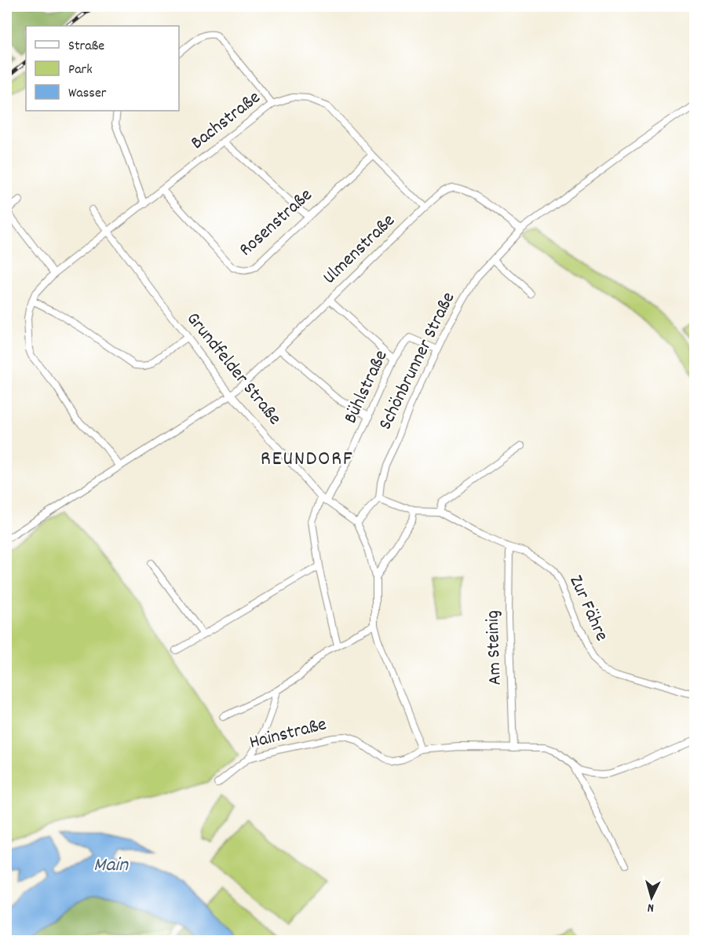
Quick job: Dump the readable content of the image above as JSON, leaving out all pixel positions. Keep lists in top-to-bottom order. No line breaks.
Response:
{"streets":{"street":["Bachstraße","Rosenstraße","Ulmenstraße","Schönbrunner Straße","Grundfelder Straße","Bühlstraße","Zur Fähre","Am Steinig","Hainstraße"]},"crossings":[["Bachstraße","Rosenstraße"],["Bachstraße","Ulmenstraße"],["Bachstraße","Grundfelder Straße"],["Ulmenstraße","Schönbrunner Straße"],["Ulmenstraße","Grundfelder Straße"],["Schönbrunner Straße","Bühlstraße"],["Schönbrunner Straße","Zur Fähre"],["Grundfelder Straße","Bühlstraße"],["Zur Fähre","Am Steinig"],["Am Steinig","Hainstraße"]],"districts":["REUNDORF"],"water":["Main"],"legend":["Straße","Park","Wasser"],"north":"bottom"}
